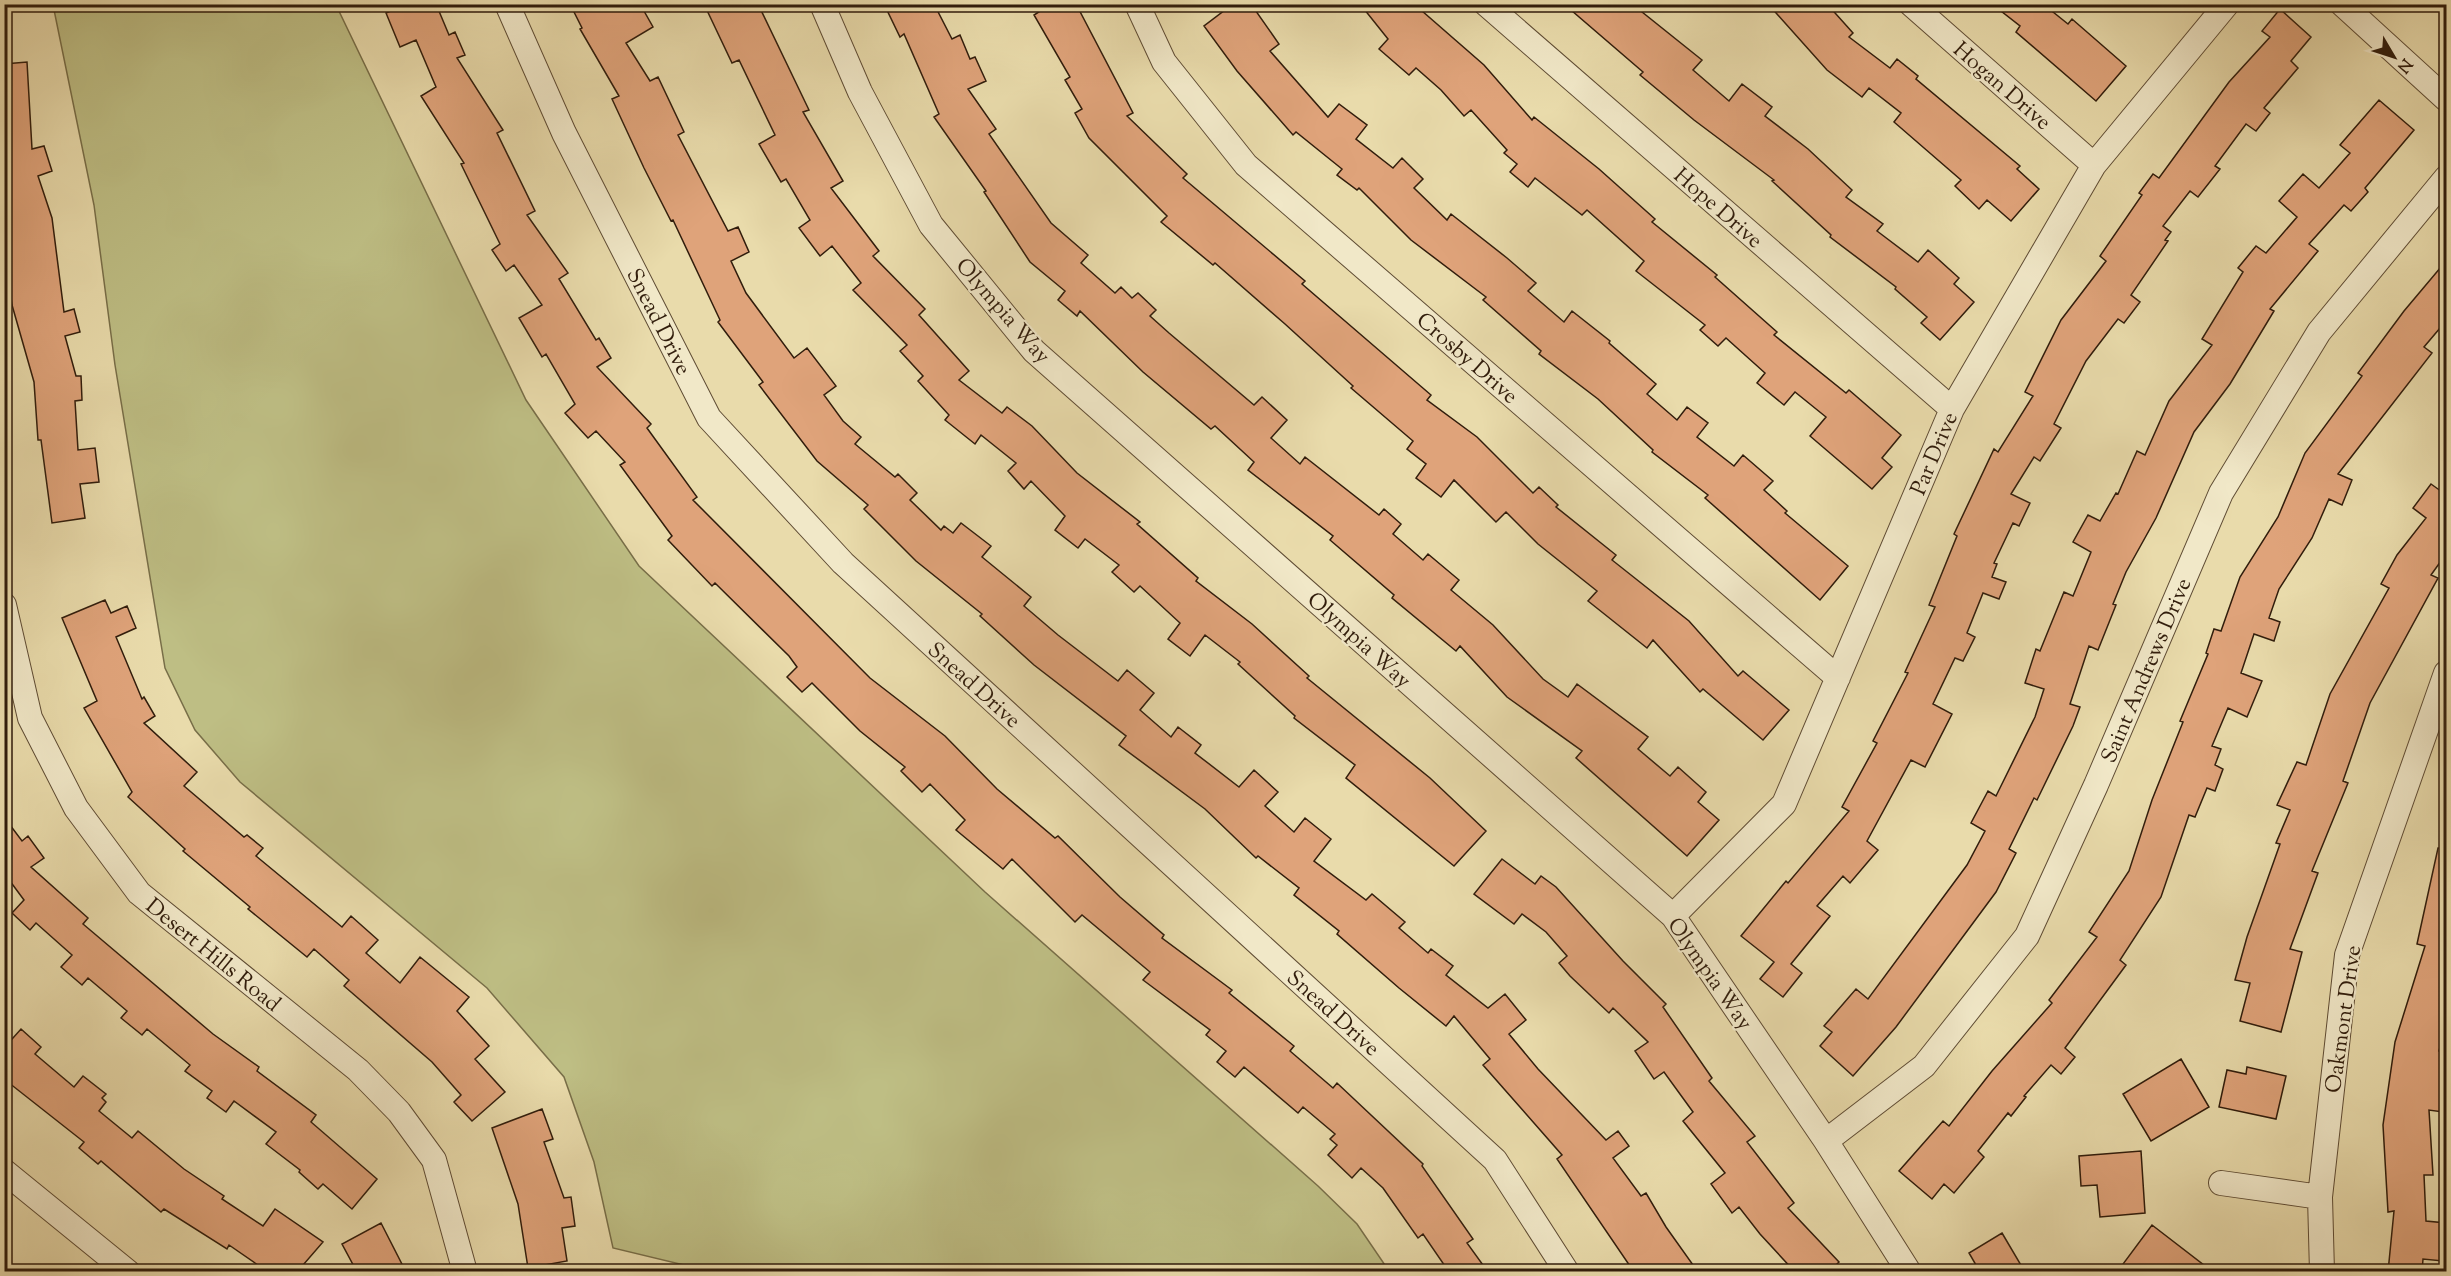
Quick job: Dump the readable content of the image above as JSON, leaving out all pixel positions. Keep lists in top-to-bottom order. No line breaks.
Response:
{"streets":{"street":["Hogan Drive","Hope Drive","Olympia Way","Snead Drive","Crosby Drive","Par Drive","Saint Andrews Drive","Desert Hills Road","Oakmont Drive"]},"crossings":[["Hogan Drive","Par Drive"],["Hope Drive","Par Drive"],["Olympia Way","Par Drive"],["Olympia Way","Saint Andrews Drive"],["Crosby Drive","Par Drive"]],"north":"bottom right"}
